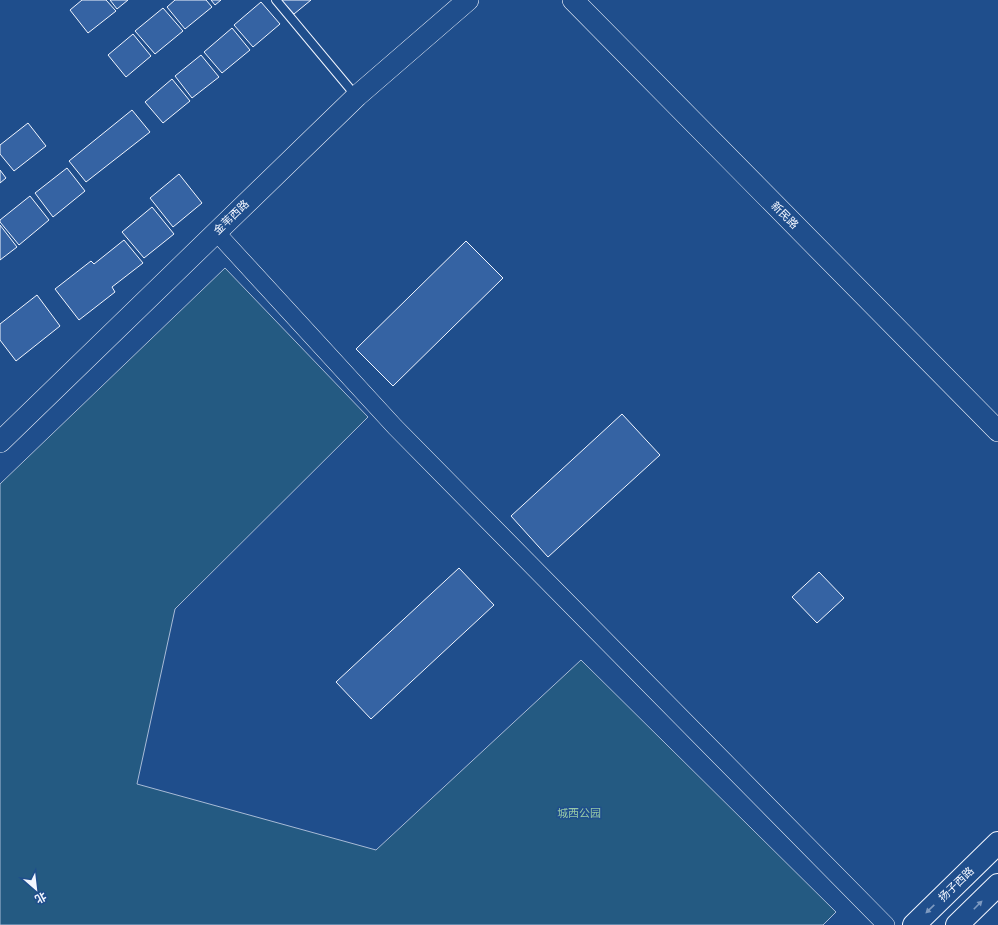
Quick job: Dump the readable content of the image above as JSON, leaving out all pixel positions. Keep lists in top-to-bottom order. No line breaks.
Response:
{"streets":{"main road":["扬子西路"],"street":["新民路","金苇西路"]},"parks":["城西公园"],"north":"bottom right"}
